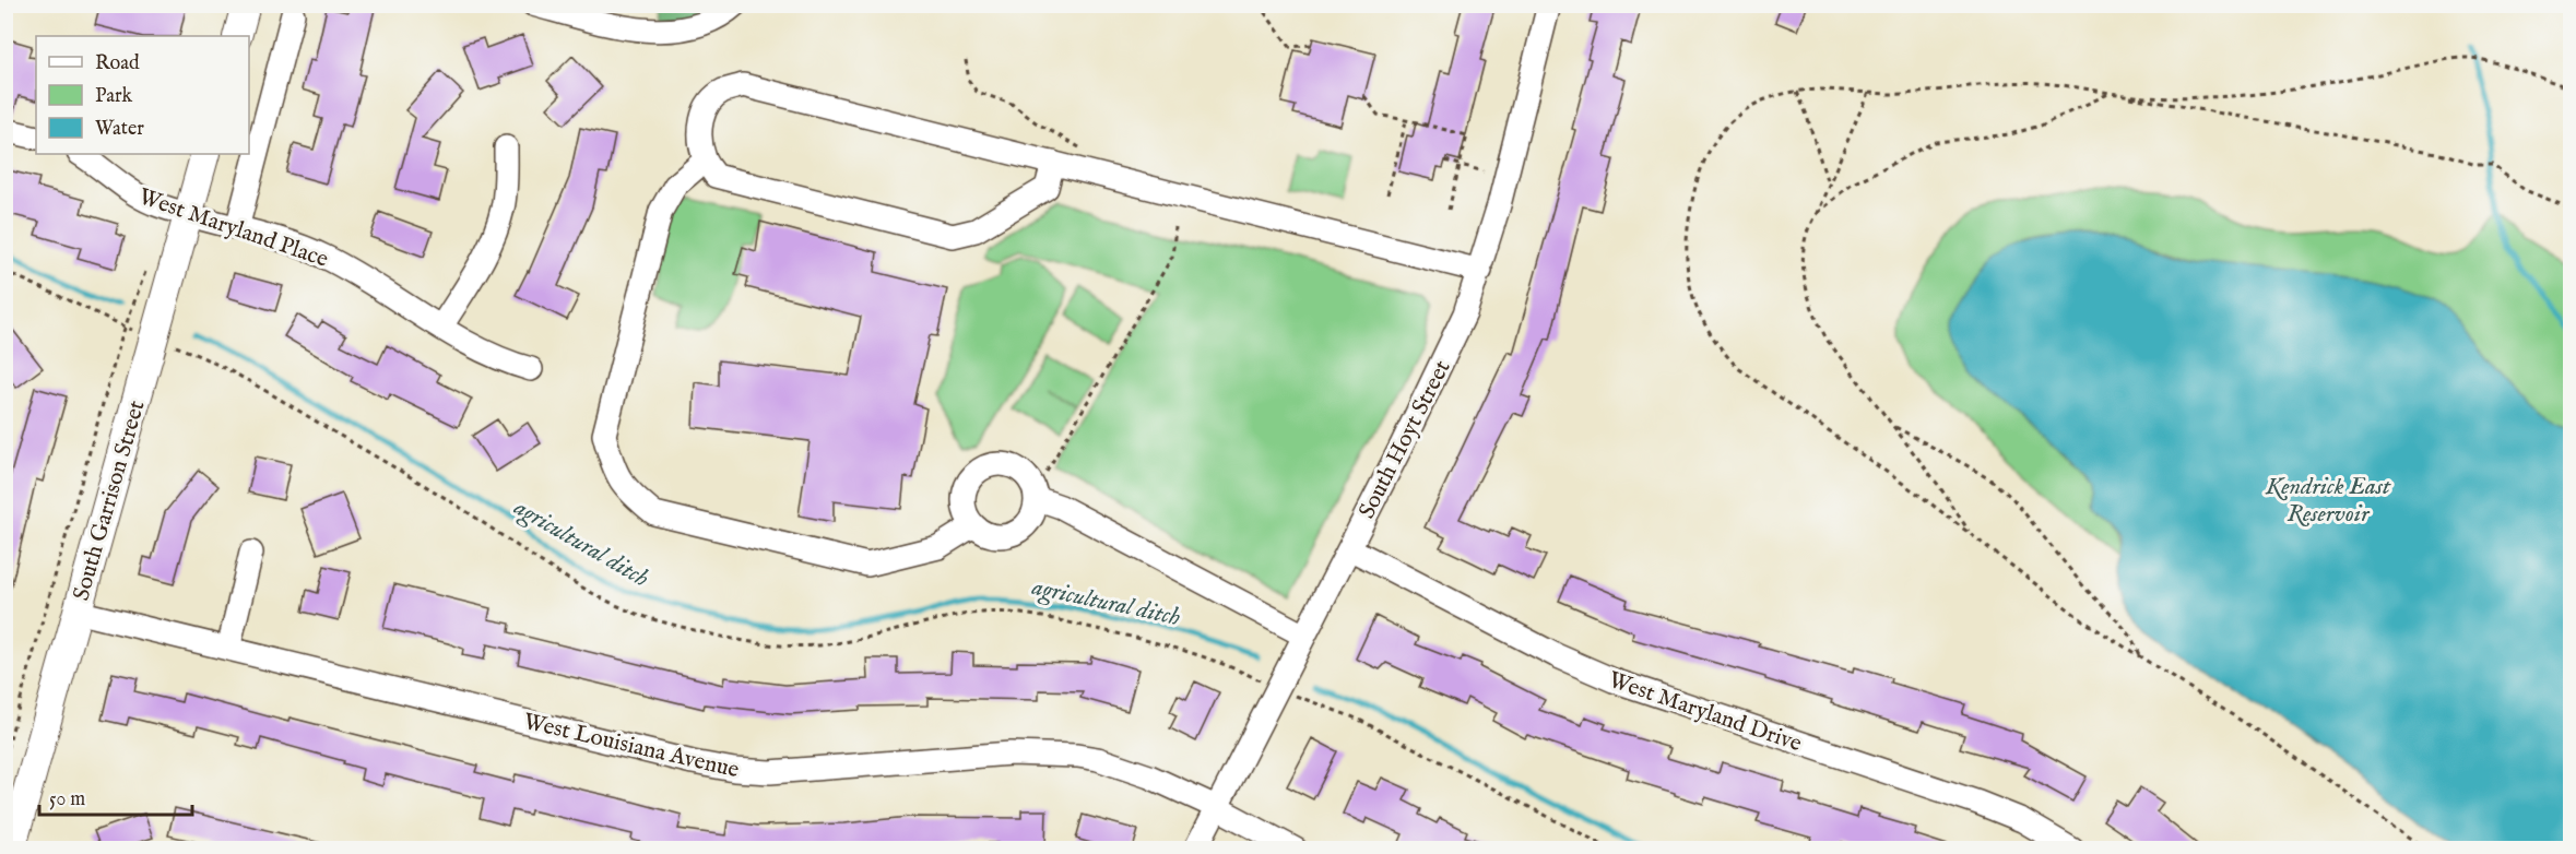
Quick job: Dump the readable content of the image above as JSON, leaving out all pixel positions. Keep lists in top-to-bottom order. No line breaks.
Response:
{"streets":{"main road":["South Garrison Street"],"street":["West Maryland Place","South Hoyt Street","West Maryland Drive","West Louisiana Avenue"]},"crossings":[["West Maryland Place","South Garrison Street"],["South Hoyt Street","West Maryland Drive"],["South Hoyt Street","West Louisiana Avenue"],["South Garrison Street","West Louisiana Avenue"]],"water":["Kendrick East Reservoir","agricultural ditch"],"legend":["Road","Park","Water"],"scale_bar":"50 m"}
